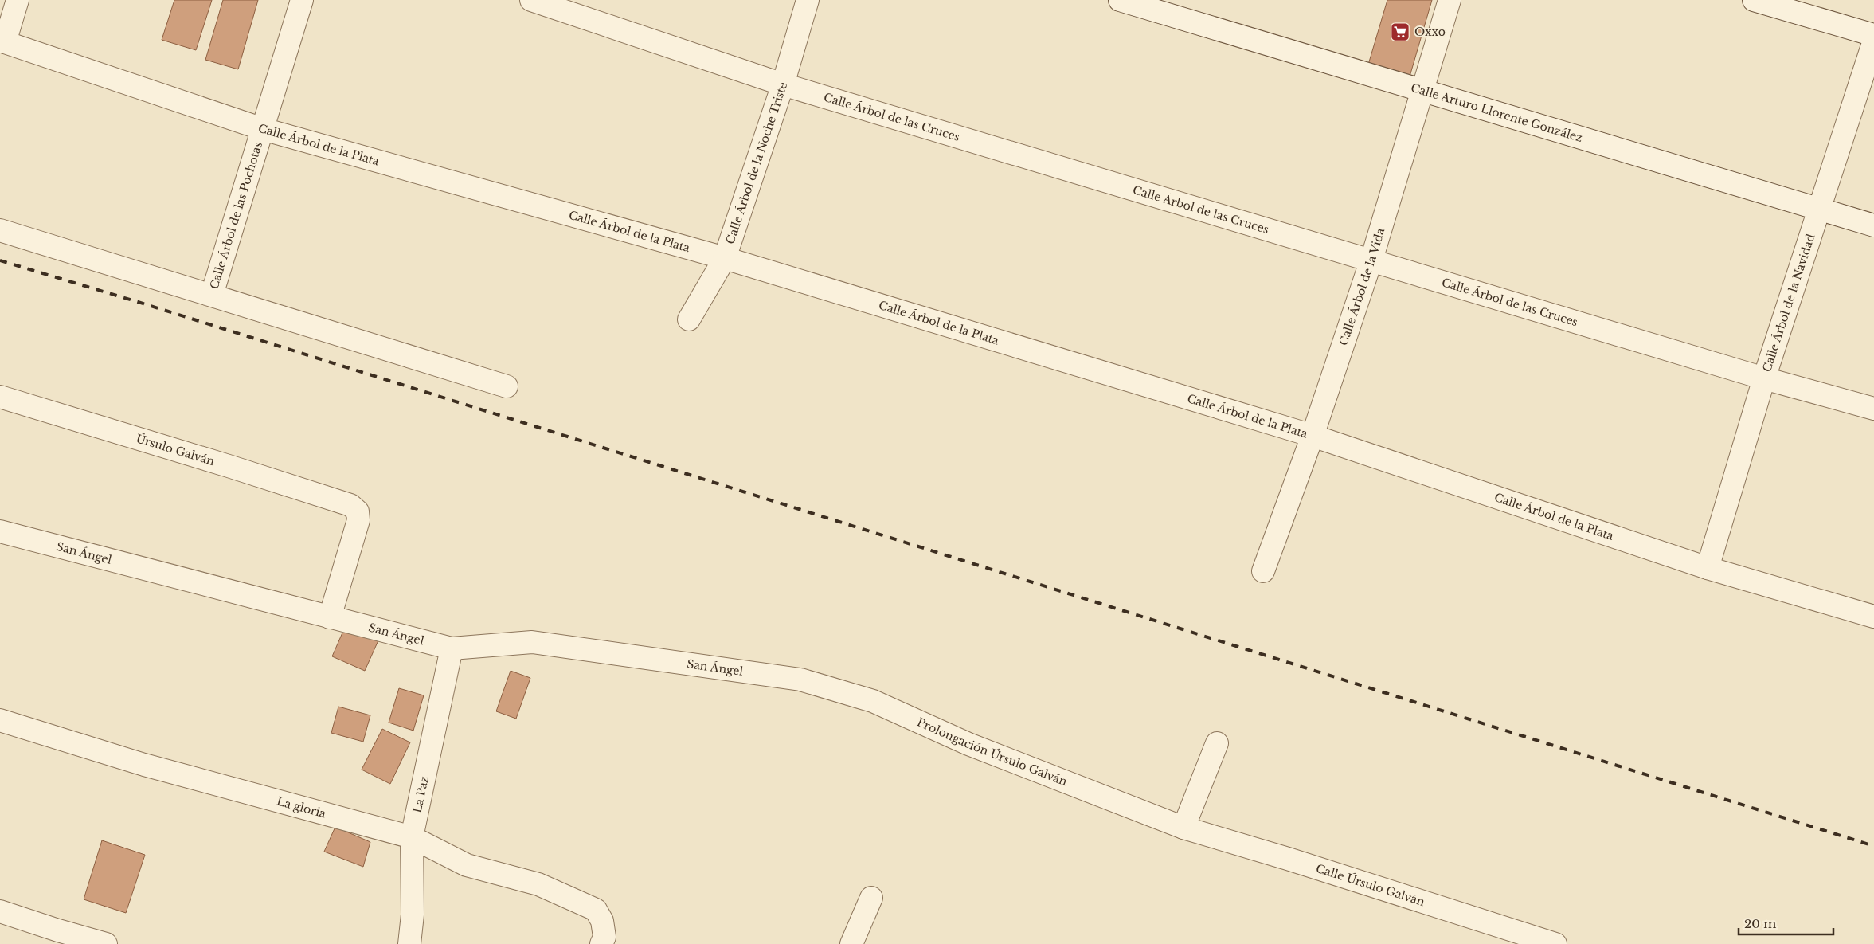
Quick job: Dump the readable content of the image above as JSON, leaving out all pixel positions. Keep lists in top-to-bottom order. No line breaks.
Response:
{"streets":{"street":["Calle Arturo Llorente González","Calle Árbol de las Cruces","Calle Árbol de la Plata","Calle Árbol de la Noche Triste","Calle Árbol de las Pochotas","Calle Árbol de la Vida","Calle Árbol de la Navidad","Úrsulo Galván","San Ángel","Prolongación Úrsulo Galván","La Paz","La gloria","Calle Úrsulo Galván"]},"crossings":[["Calle Arturo Llorente González","Calle Árbol de la Vida"],["Calle Arturo Llorente González","Calle Árbol de la Navidad"],["Calle Árbol de las Cruces","Calle Árbol de la Noche Triste"],["Calle Árbol de las Cruces","Calle Árbol de la Vida"],["Calle Árbol de las Cruces","Calle Árbol de la Navidad"],["Calle Árbol de la Plata","Calle Árbol de la Noche Triste"],["Calle Árbol de la Plata","Calle Árbol de las Pochotas"],["Calle Árbol de la Plata","Calle Árbol de la Vida"],["Calle Árbol de la Plata","Calle Árbol de la Navidad"],["Úrsulo Galván","San Ángel"],["San Ángel","Prolongación Úrsulo Galván"],["San Ángel","La Paz"],["Prolongación Úrsulo Galván","Calle Úrsulo Galván"],["La Paz","La gloria"]],"places":{"supermarket":["Oxxo"]},"scale_bar":"20 m"}
